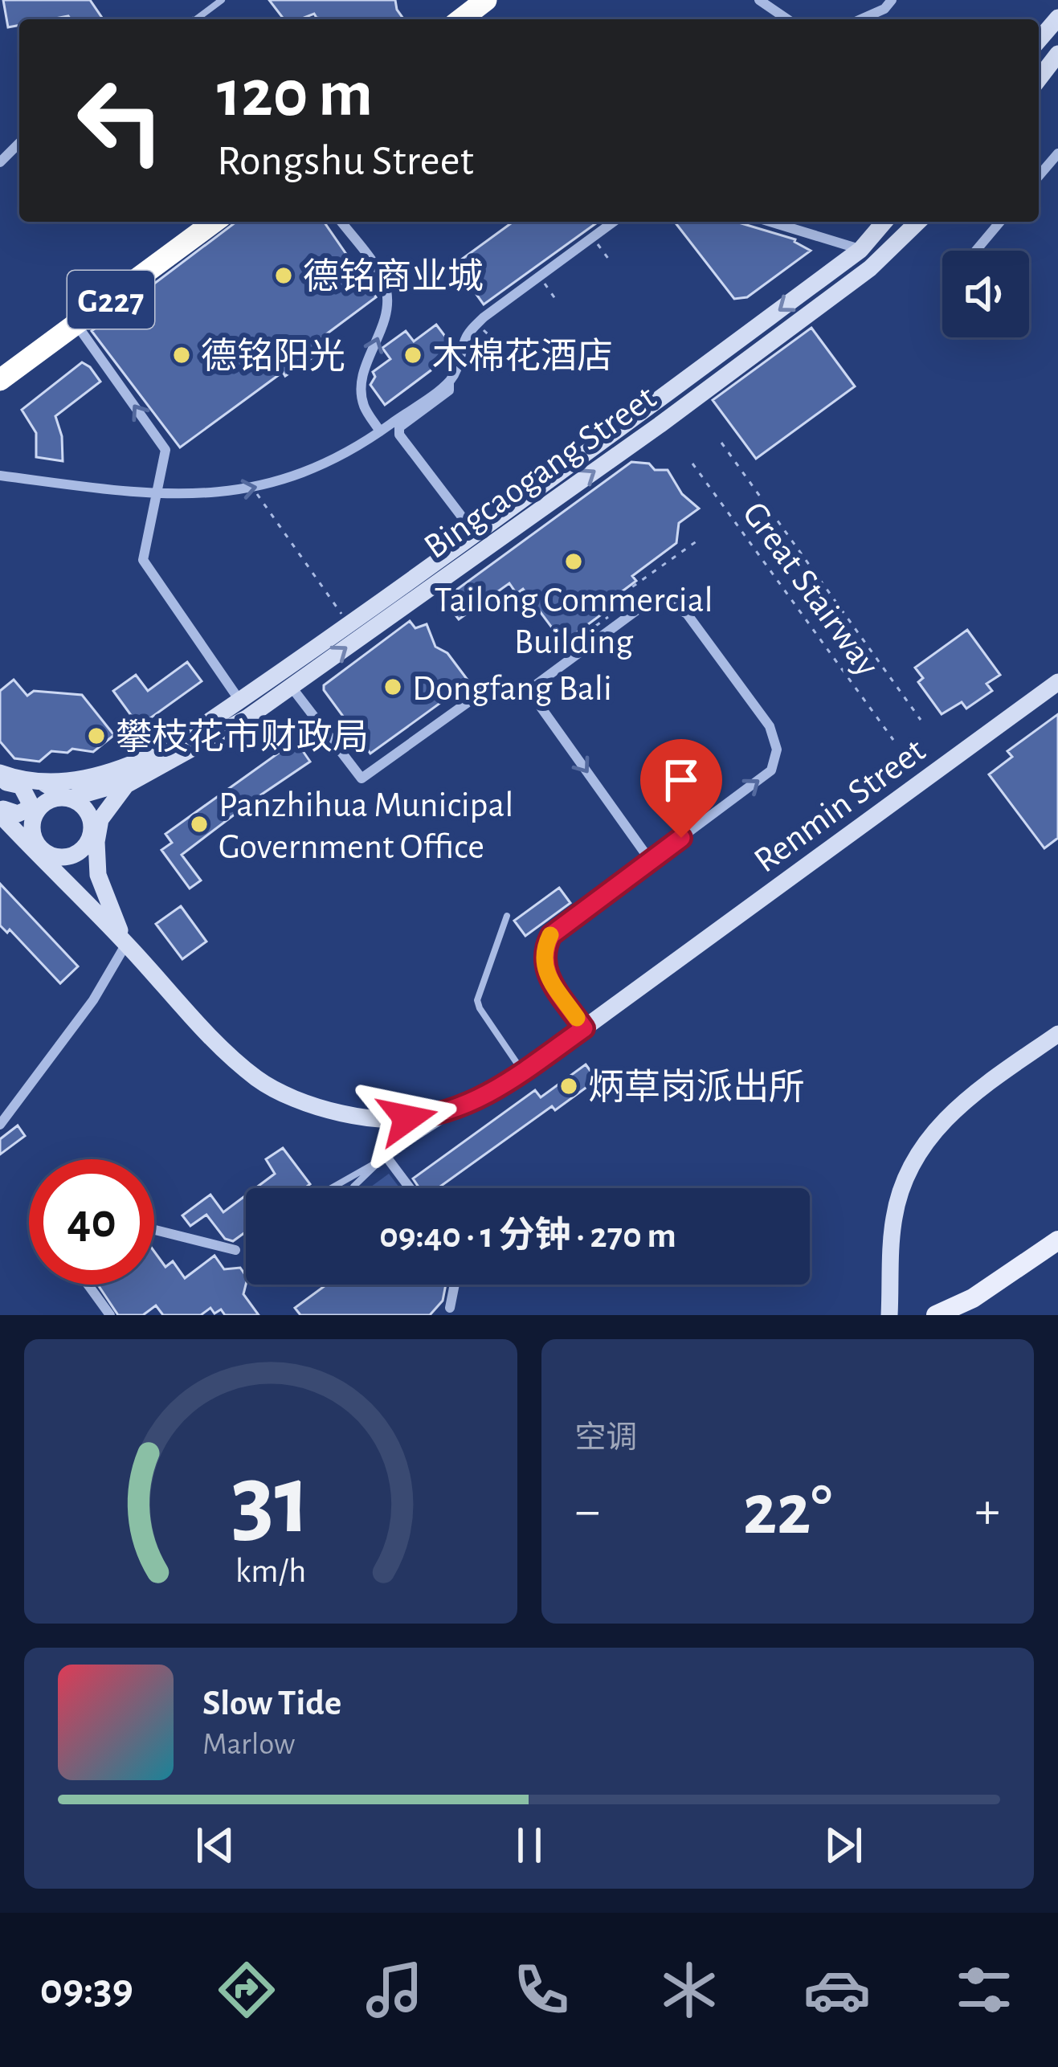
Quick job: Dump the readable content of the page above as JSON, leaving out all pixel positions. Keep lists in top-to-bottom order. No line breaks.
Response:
{"streets":{"highway":["G227"],"street":["Bingcaogang Street","Renmin Street"],"path":["Great Stairway"]},"places":["德铭商业城","德铭阳光","木棉花酒店","Tailong Commercial Building","Dongfang Bali","攀枝花市财政局","Panzhihua Municipal Government Office","炳草岗派出所"],"page":{"turn":["120 m","Rongshu Street"],"limit":"40","trip":"09:40 · 1 分钟 · 270 m","tile":"空调","heat":["−","22°","+"],"song":["Slow Tide","Marlow"],"tabs":"09:39","gauge":["31","km/h"]}}
